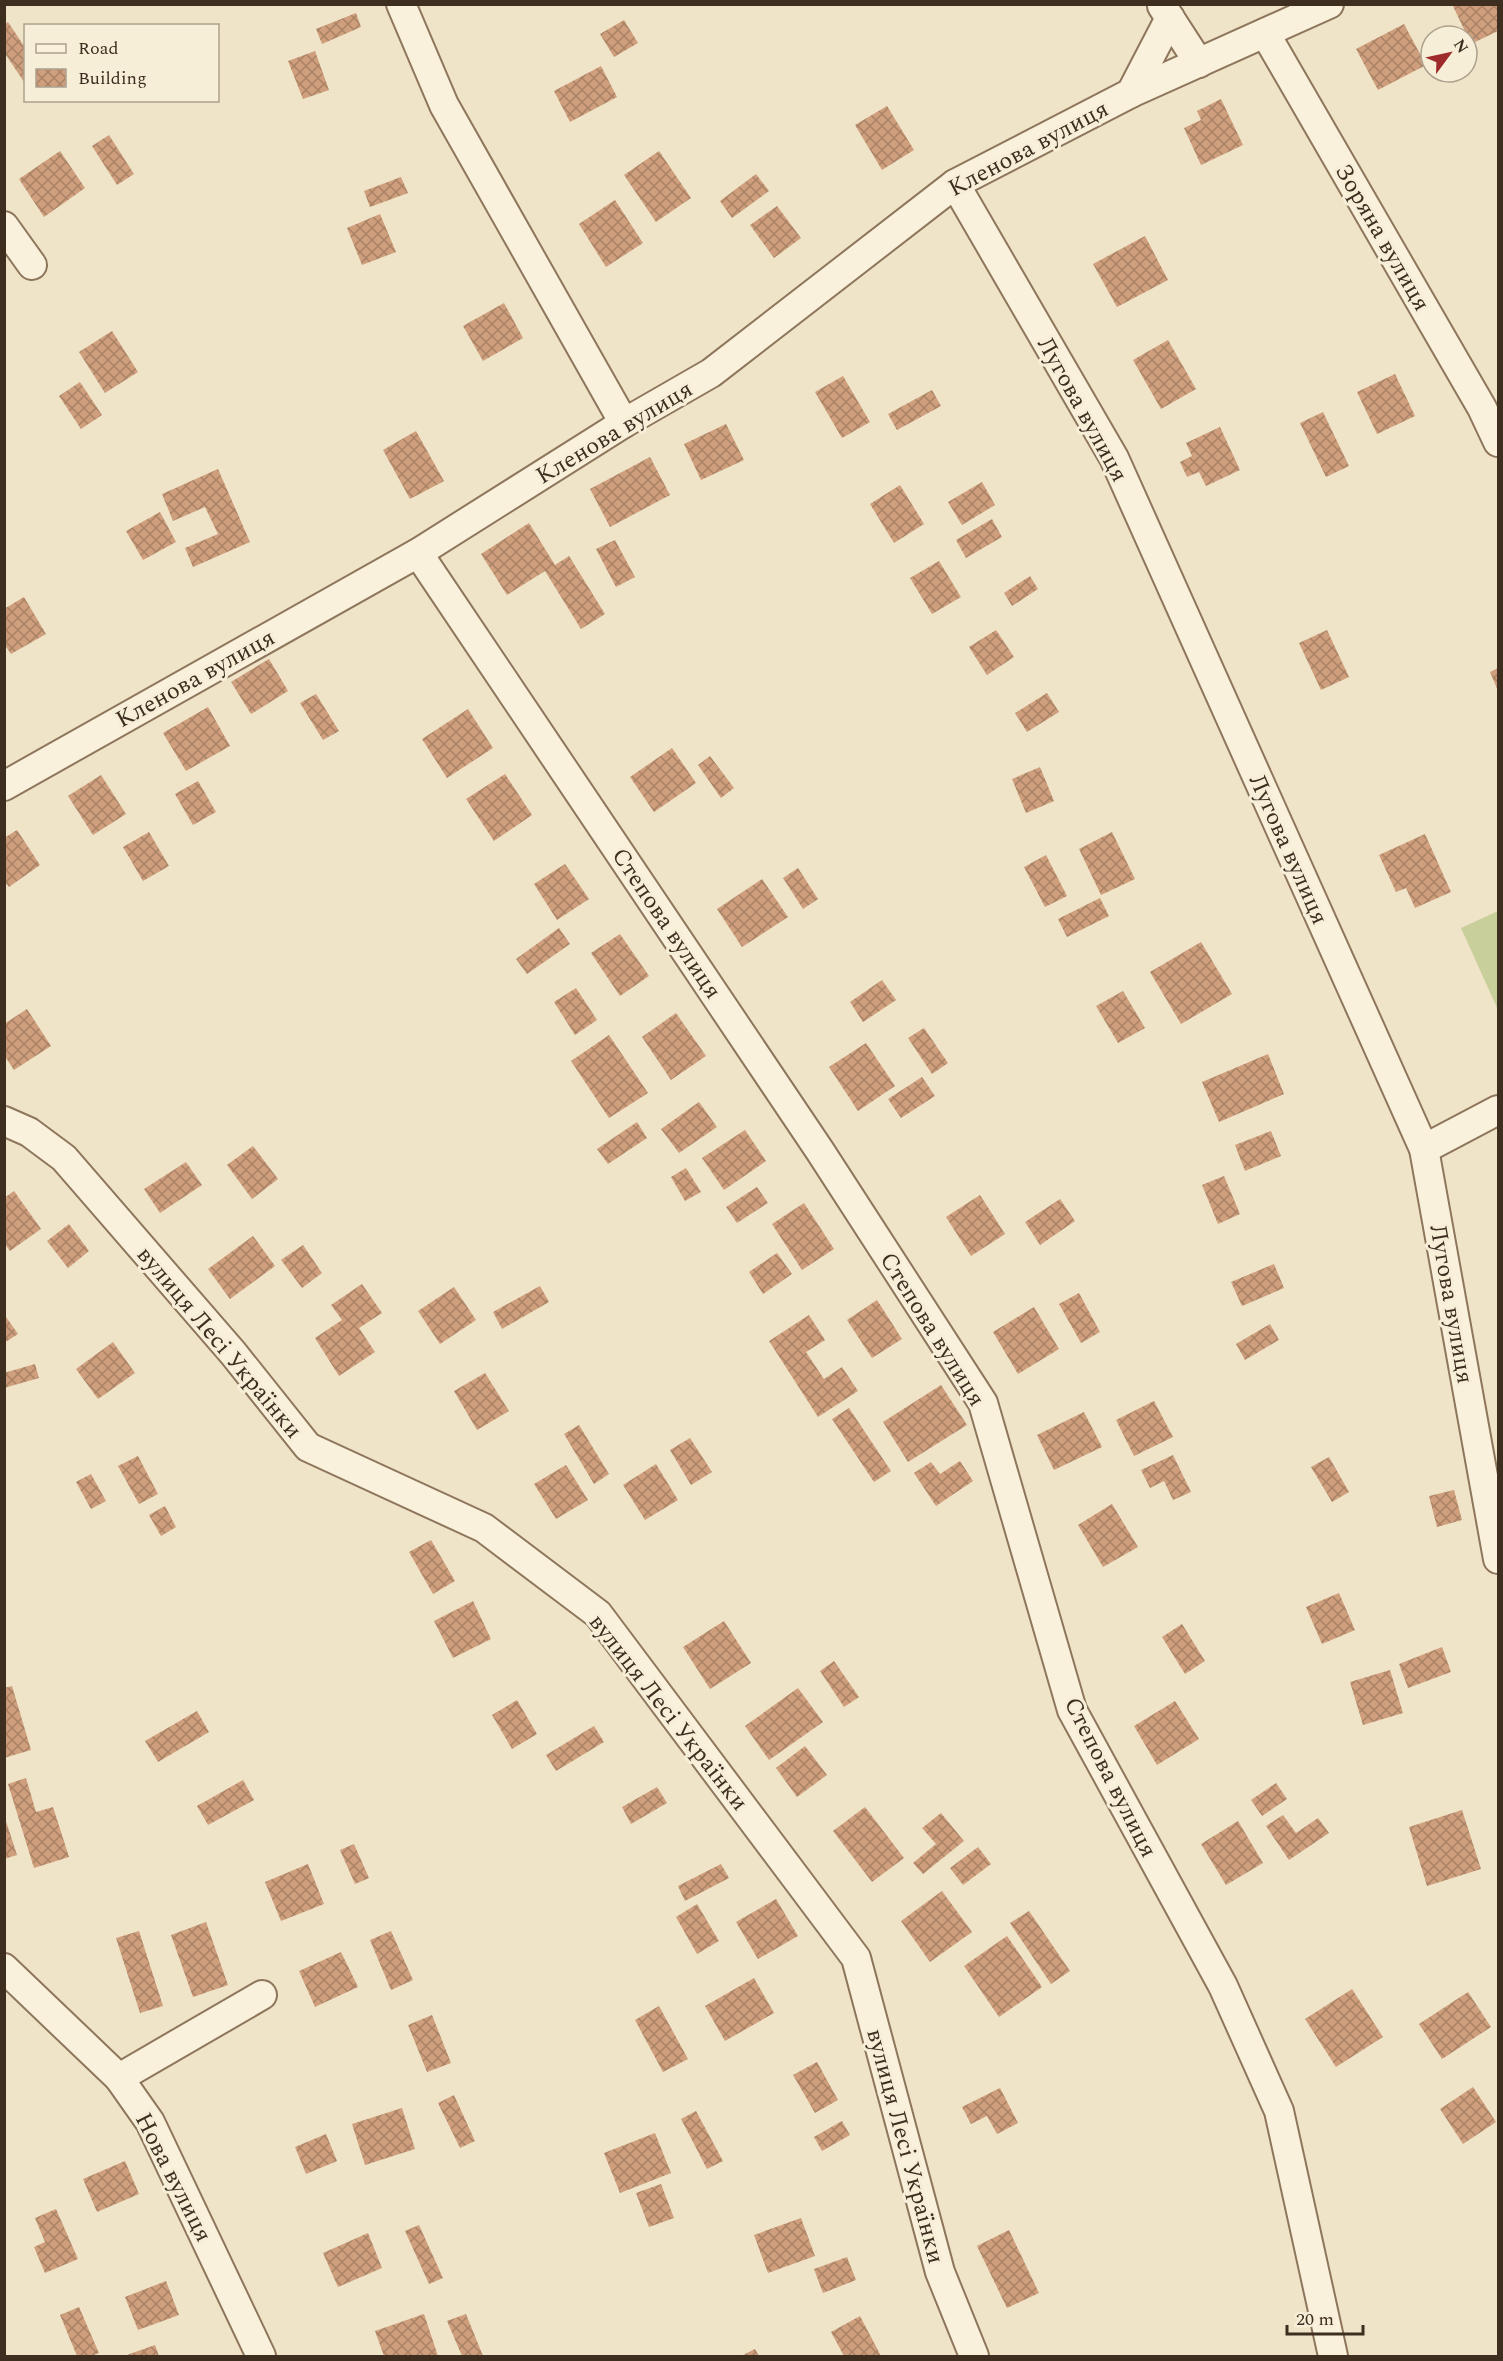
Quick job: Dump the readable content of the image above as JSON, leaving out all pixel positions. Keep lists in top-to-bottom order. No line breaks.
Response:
{"streets":{"street":["Кленова вулиця","Зоряна вулиця","Лугова вулиця","Степова вулиця","вулиця Лесі Українки","Нова вулиця"]},"crossings":[["Кленова вулиця","Лугова вулиця"],["Кленова вулиця","Степова вулиця"]],"legend":["Road","Building"],"scale_bar":"20 m","north":"top right"}
